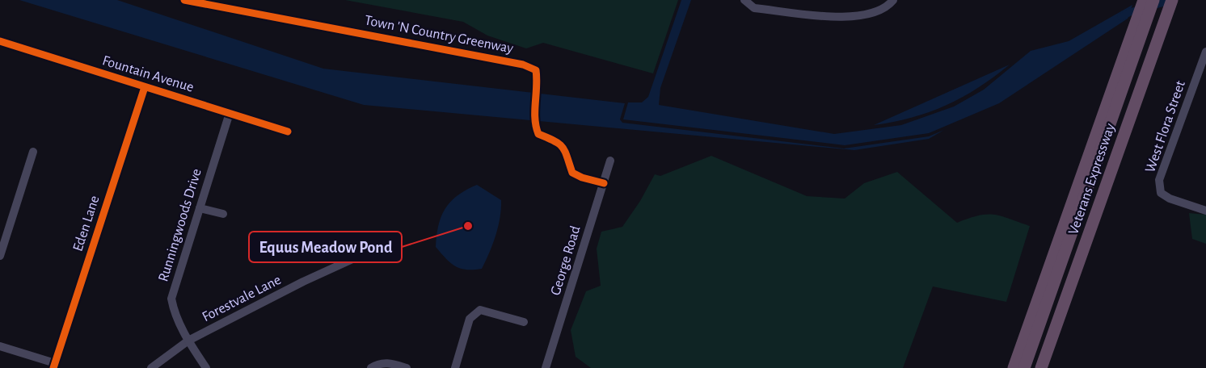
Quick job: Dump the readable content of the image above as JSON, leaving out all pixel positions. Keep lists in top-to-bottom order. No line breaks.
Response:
{"streets":{"highway":["Veterans Expressway"],"street":["Fountain Avenue","West Flora Street","Eden Lane","Runningwoods Drive","George Road","Forestvale Lane"],"cycle path":["Town 'N Country Greenway"]},"crossings":[["Fountain Avenue","Eden Lane"],["Fountain Avenue","Runningwoods Drive"],["Runningwoods Drive","Forestvale Lane"]],"places":["Equus Meadow Pond"]}
